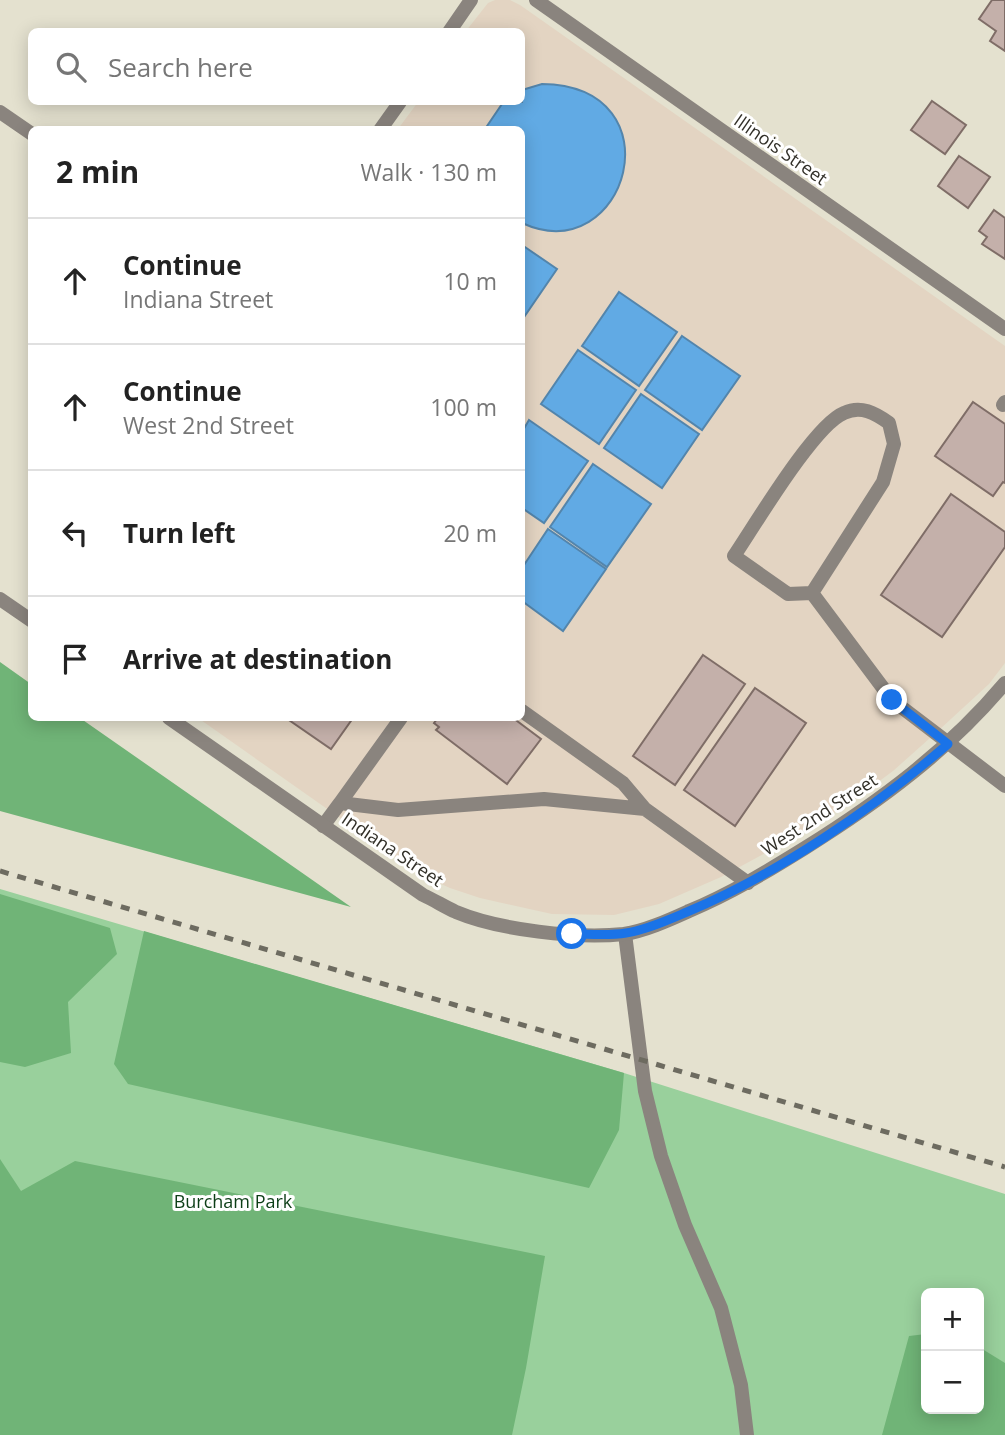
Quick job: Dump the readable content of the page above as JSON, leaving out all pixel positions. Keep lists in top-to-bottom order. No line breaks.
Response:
{"streets":{"street":["Illinois Street","West 2nd Street","Indiana Street"]},"crossings":[["West 2nd Street","Indiana Street"]],"parks":["Burcham Park"],"page":{"search":"Search here","heading":["2 min","Walk · 130 m"],"list":[["Continue","Indiana Street","10 m"],["Continue","West 2nd Street","100 m"],["Turn left","20 m"],"Arrive at destination"],"map_buttons":["+","−"]}}
